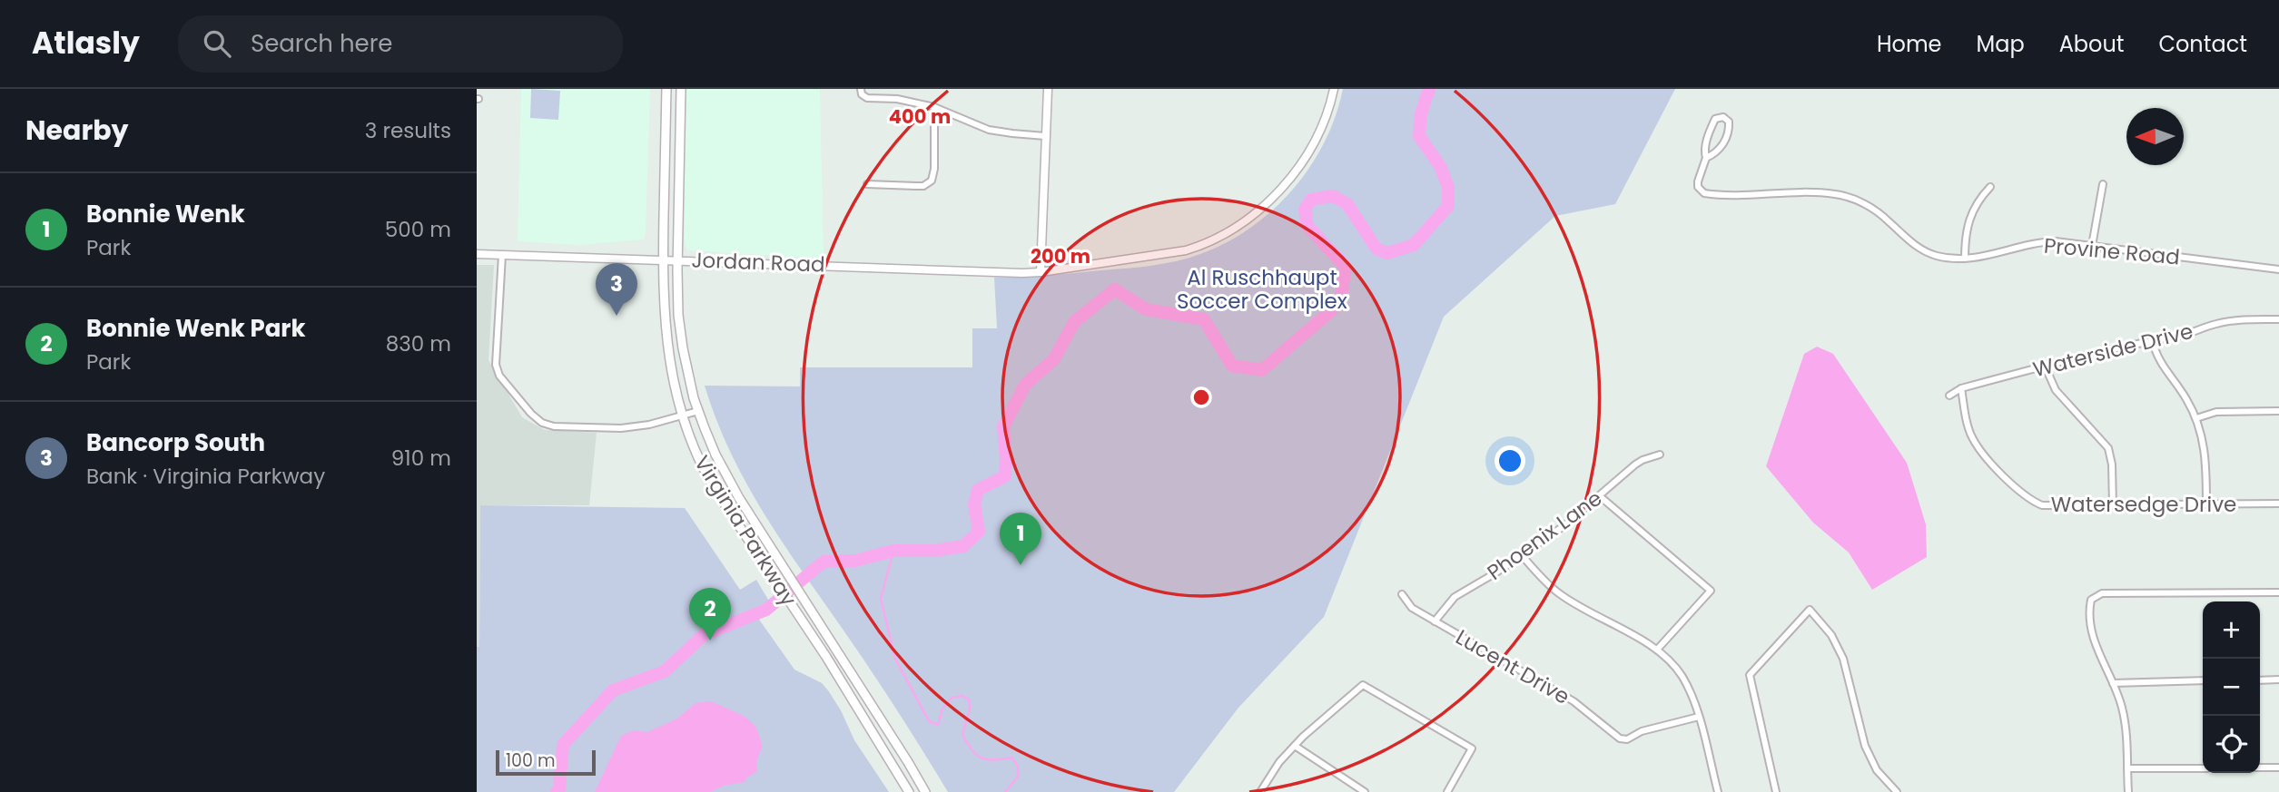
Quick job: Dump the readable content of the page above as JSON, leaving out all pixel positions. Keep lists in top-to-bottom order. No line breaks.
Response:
{"streets":{"main road":["Virginia Parkway"],"street":["Provine Road","Jordan Road","Waterside Drive","Watersedge Drive","Phoenix Lane","Lucent Drive"]},"crossings":[["Jordan Road","Virginia Parkway"],["Waterside Drive","Watersedge Drive"],["Phoenix Lane","Lucent Drive"]],"parks":["Al Ruschhaupt Soccer Complex"],"scale_bar":"100 m","north":"left","page":{"header":"Atlasly","search":"Search here","nav":["Home","Map","About","Contact"],"heading":["Nearby","3 results"],"list":[{"mark":"1","name":"Bonnie Wenk","note":"Park","value":"500 m"},{"mark":"2","name":"Bonnie Wenk Park","note":"Park","value":"830 m"},{"mark":"3","name":"Bancorp South","note":"Bank · Virginia Parkway","value":"910 m"}],"pins":["3","1","2"],"map_buttons":["+","−"],"scale":"100 m"},"rings":["400 m","200 m"]}
